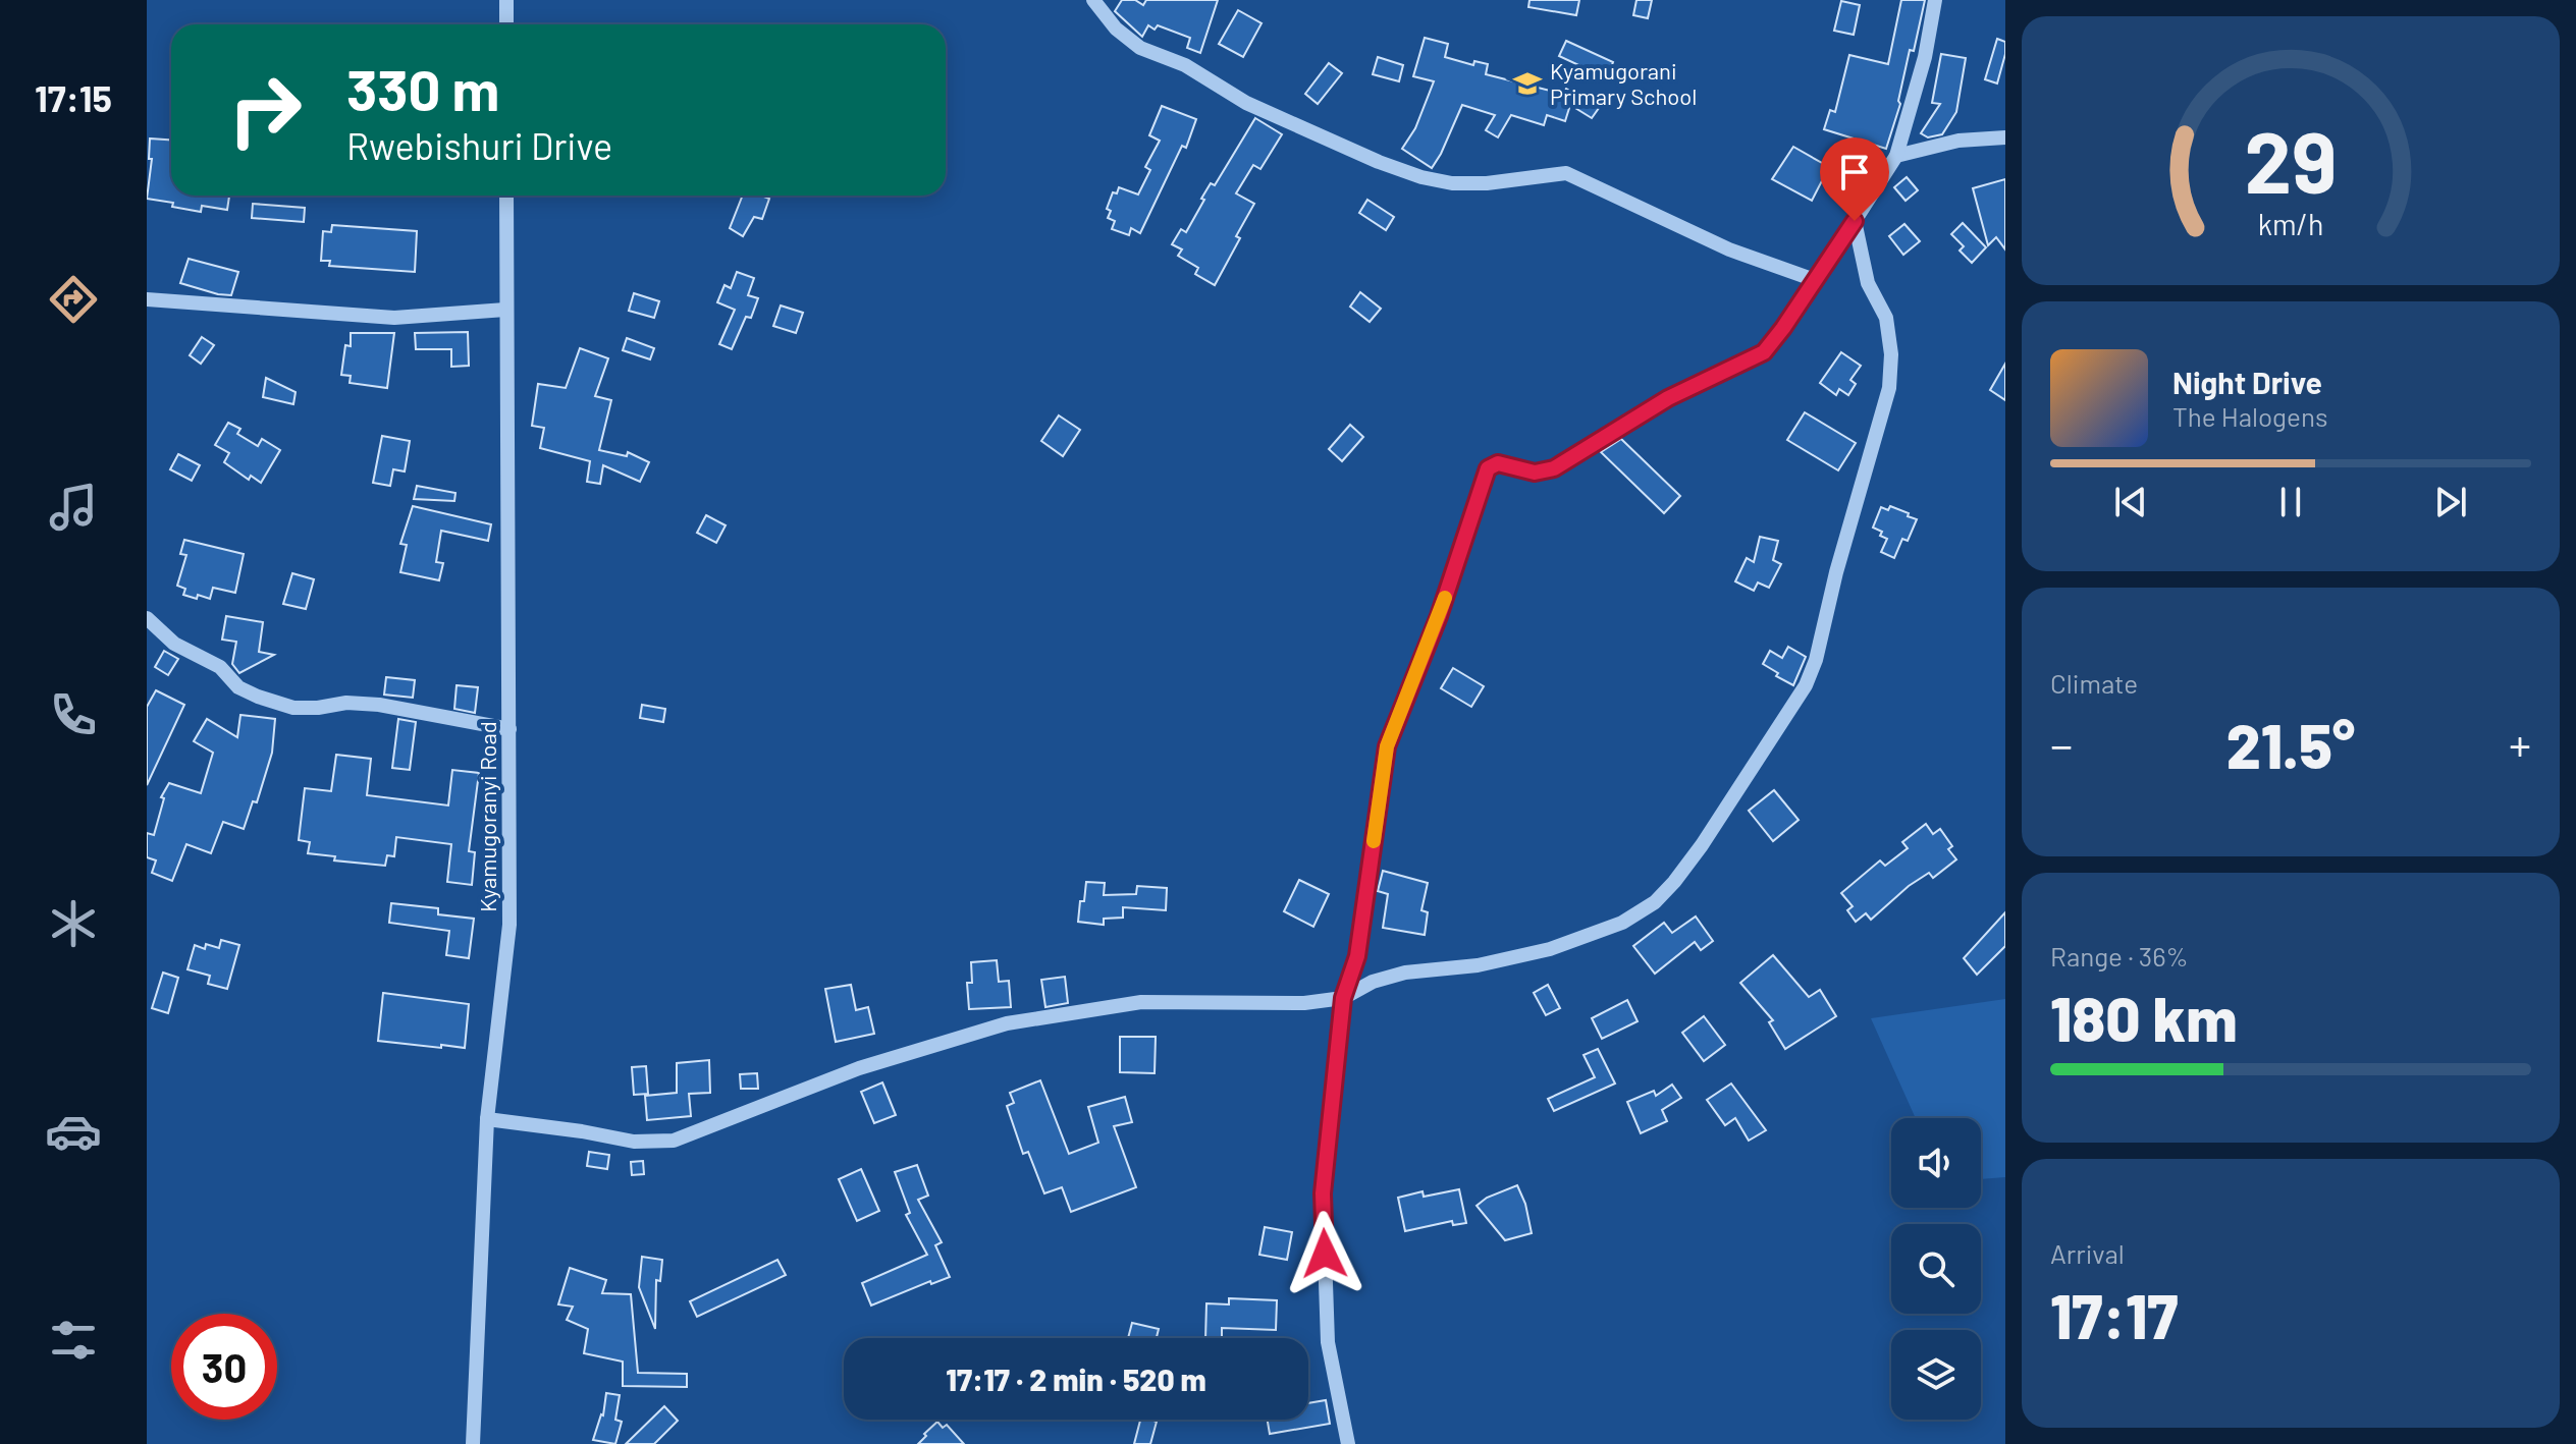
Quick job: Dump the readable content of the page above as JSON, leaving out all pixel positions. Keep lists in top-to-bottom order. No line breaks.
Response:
{"streets":{"street":["Kyamugoranyi Road"]},"places":{"school or university":["Kyamugorani Primary School"]},"page":{"tabs":"17:15","turn":["330 m","Rwebishuri Drive"],"song":["Night Drive","The Halogens"],"tile":["Climate",["Range · 36%","180 km"],["Arrival","17:17"]],"heat":["−","21.5°","+"],"limit":"30","trip":"17:17 · 2 min · 520 m","gauge":["29","km/h"]}}
